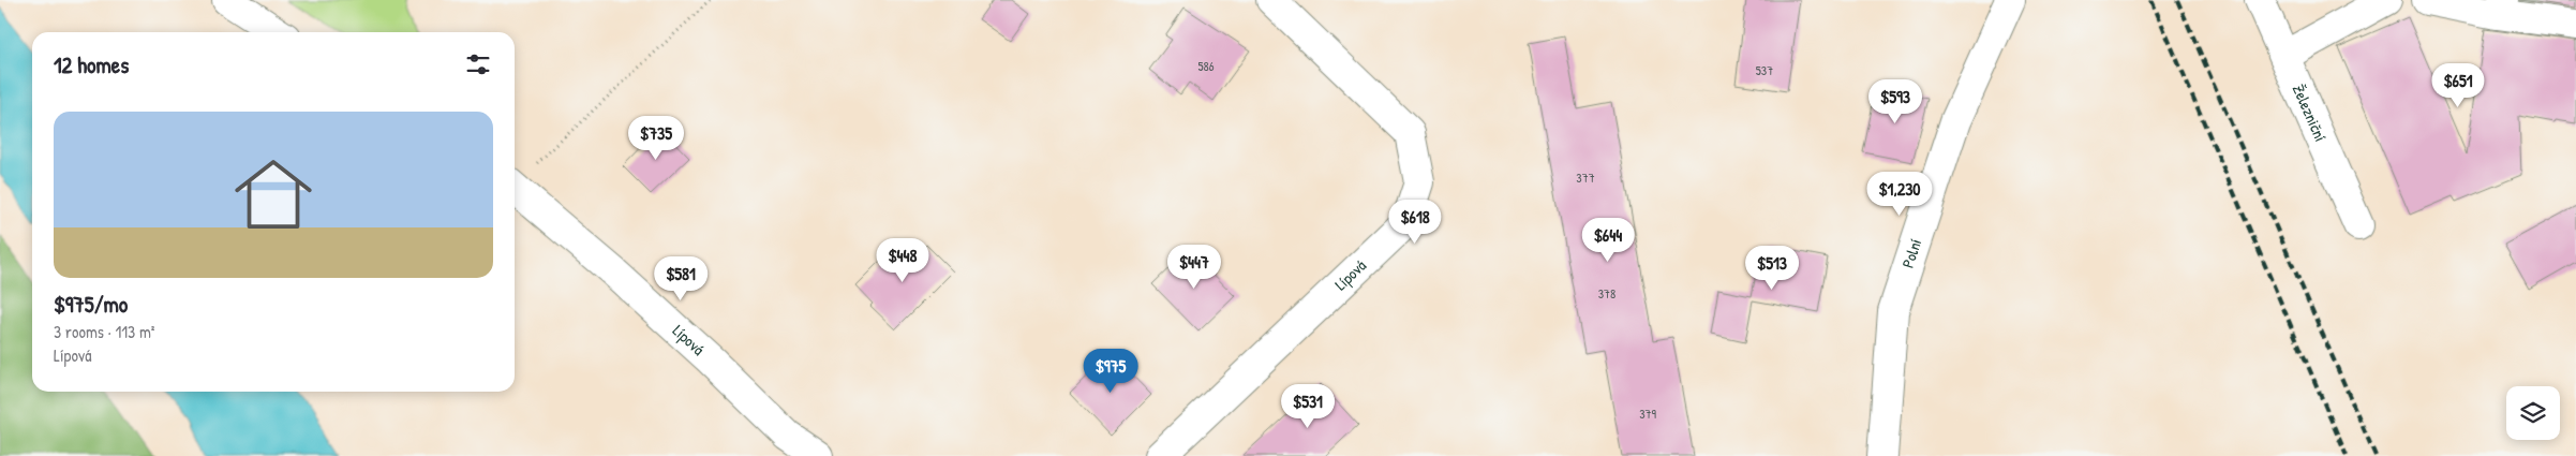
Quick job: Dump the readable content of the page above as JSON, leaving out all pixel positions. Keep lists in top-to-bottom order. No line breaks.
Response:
{"streets":{"street":["Železniční","Polní","Lípová"]},"house_numbers":["586","537","377","378","379"],"page":{"heading":"12 homes","price":["$651","$593","$735","$1,230","$618","$644","$448","$447","$513","$581","$975","$531"],"list":[{"name":"$975/mo","note":"3 rooms · 113 m² · Lípová"}]}}
